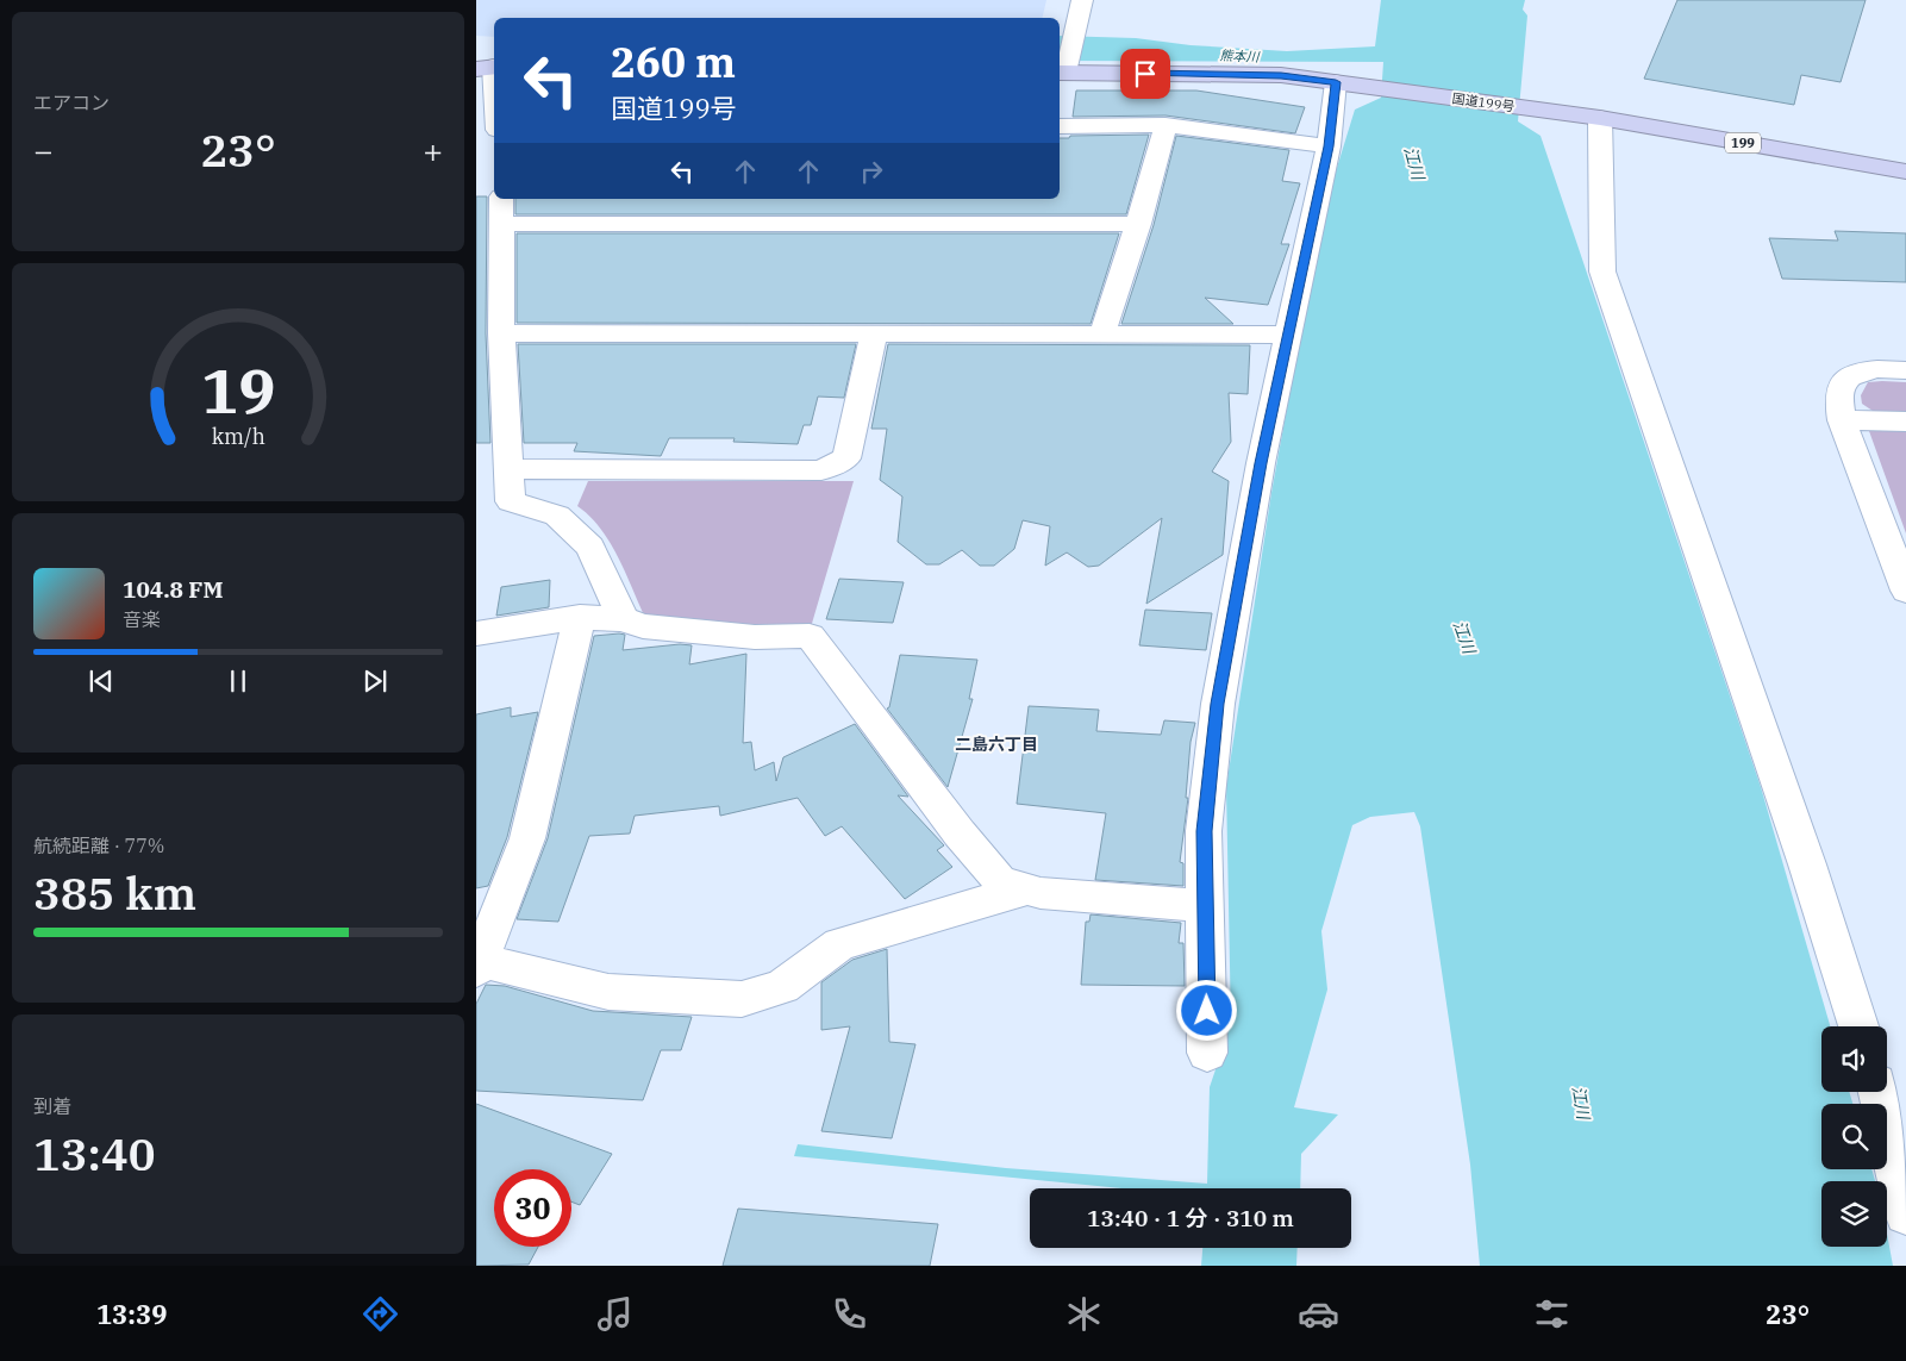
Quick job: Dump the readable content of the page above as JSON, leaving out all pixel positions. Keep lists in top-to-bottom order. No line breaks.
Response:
{"streets":{"highway":["国道199号","199"]},"districts":["二島六丁目"],"water":["熊本川","江川"],"page":{"tile":["エアコン",["航続距離 · 77%","385 km"],["到着","13:40"]],"turn":["260 m","国道199号"],"heat":["−","23°","+"],"song":["104.8 FM","音楽"],"limit":"30","trip":"13:40 · 1 分 · 310 m","tabs":["13:39","23°"],"gauge":["19","km/h"]}}
